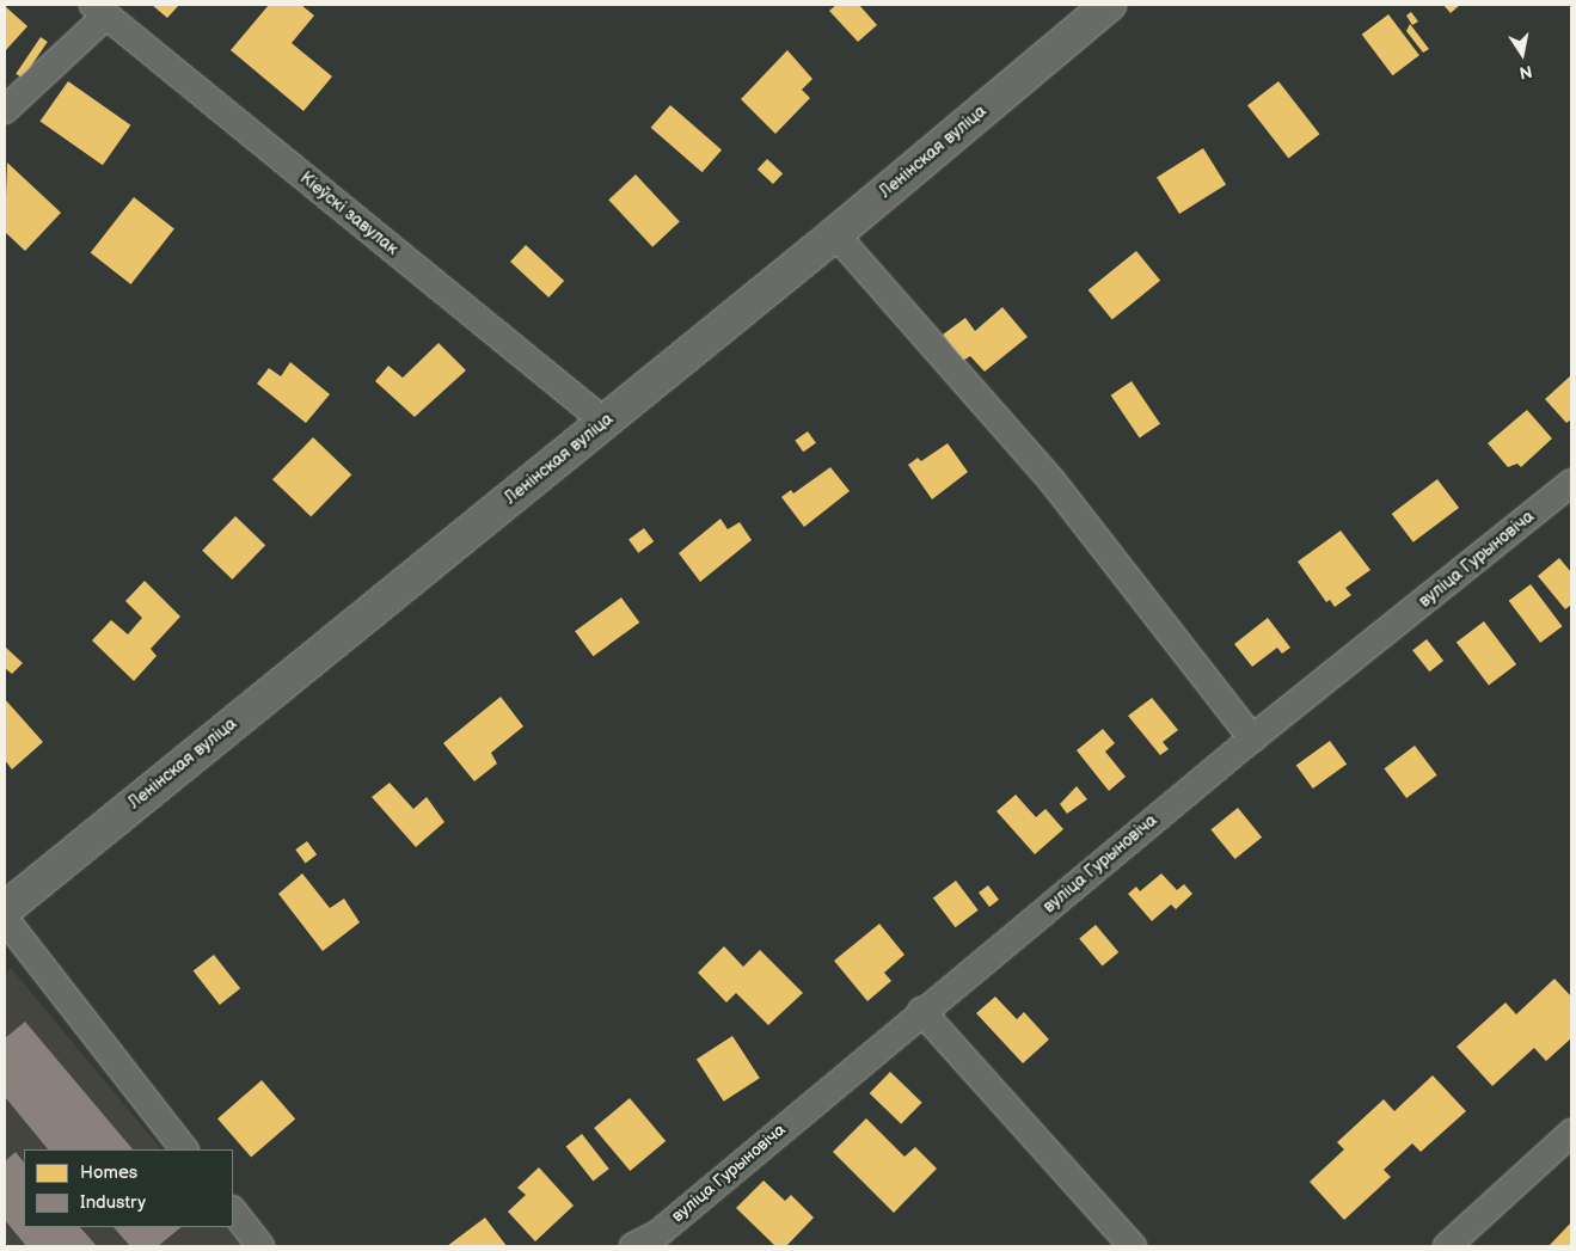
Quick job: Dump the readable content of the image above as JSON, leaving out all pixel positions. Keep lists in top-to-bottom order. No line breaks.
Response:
{"streets":{"main road":["Ленінская вуліца"],"street":["Кіеўскі завулак","вуліца Гурыновіча"]},"crossings":[["Ленінская вуліца","Кіеўскі завулак"]],"legend":["Homes","Industry"],"north":"bottom"}
